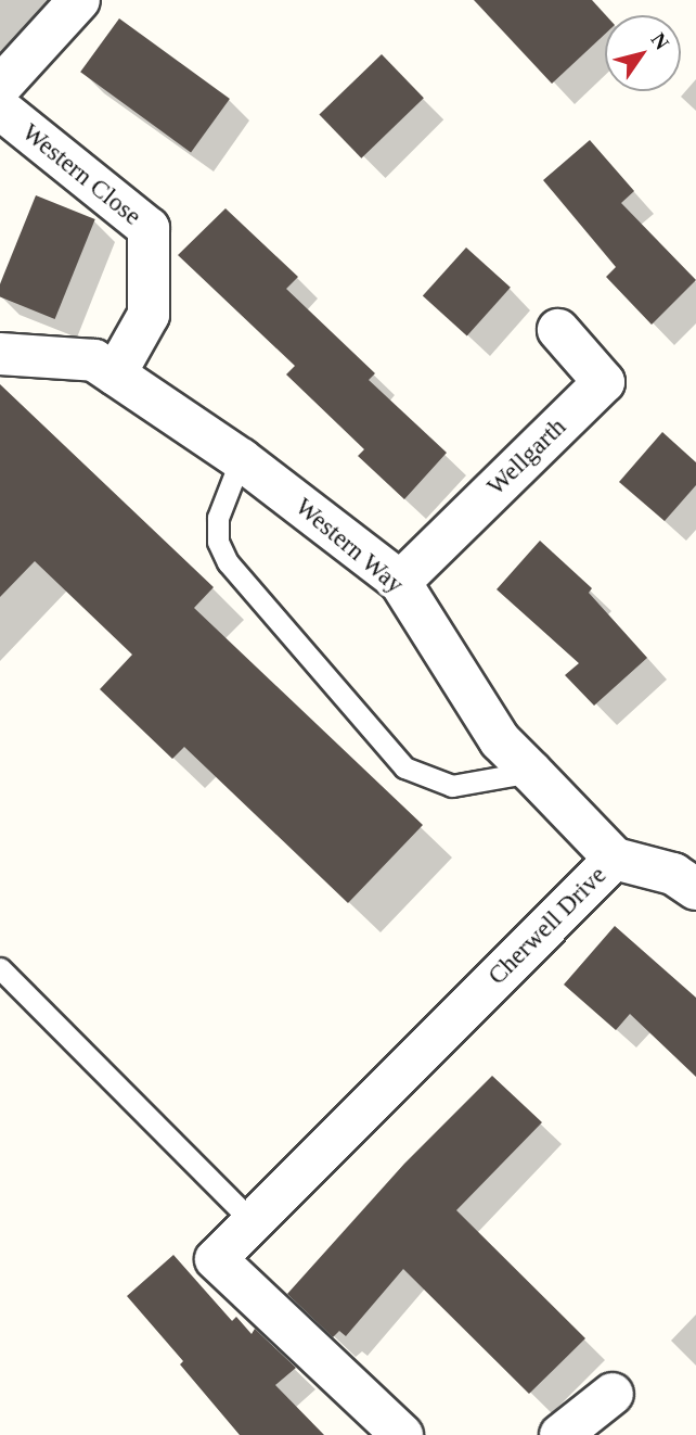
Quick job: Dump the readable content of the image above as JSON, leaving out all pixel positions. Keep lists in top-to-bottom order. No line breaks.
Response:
{"streets":{"street":["Western Close","Wellgarth","Western Way","Cherwell Drive"]},"crossings":[["Western Close","Western Way"],["Wellgarth","Western Way"],["Western Way","Cherwell Drive"]],"north":"top right"}
